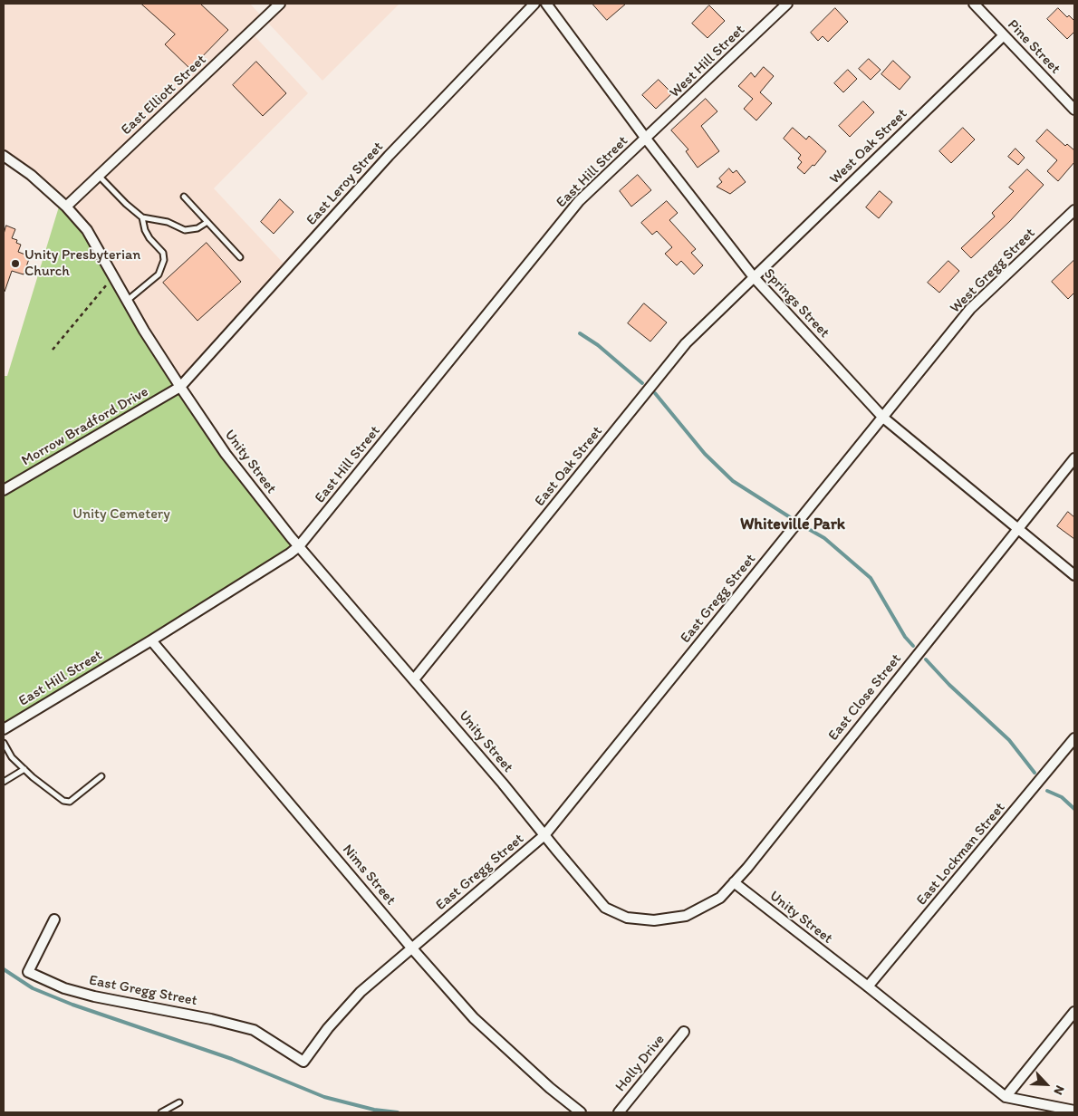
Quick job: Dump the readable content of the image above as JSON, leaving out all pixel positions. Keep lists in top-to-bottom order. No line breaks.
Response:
{"streets":{"street":["Pine Street","West Hill Street","East Elliott Street","West Oak Street","East Hill Street","East Leroy Street","West Gregg Street","Springs Street","Morrow Bradford Drive","Unity Street","East Oak Street","East Gregg Street","East Close Street","East Lockman Street","Nims Street","Holly Drive"]},"crossings":[["Pine Street","West Oak Street"],["West Hill Street","East Hill Street"],["West Hill Street","Springs Street"],["East Elliott Street","Unity Street"],["West Oak Street","Springs Street"],["West Oak Street","East Oak Street"],["East Hill Street","Springs Street"],["East Hill Street","Unity Street"],["East Hill Street","Nims Street"],["East Leroy Street","Morrow Bradford Drive"],["East Leroy Street","Unity Street"],["West Gregg Street","Springs Street"],["West Gregg Street","East Gregg Street"],["Springs Street","East Oak Street"],["Springs Street","East Gregg Street"],["Springs Street","East Close Street"],["Morrow Bradford Drive","Unity Street"],["Unity Street","East Oak Street"],["Unity Street","East Gregg Street"],["Unity Street","East Close Street"],["Unity Street","East Lockman Street"],["East Gregg Street","Nims Street"]],"districts":["Whiteville Park"],"parks":["Unity Cemetery"],"places":["Unity Presbyterian Church"],"north":"bottom right"}
